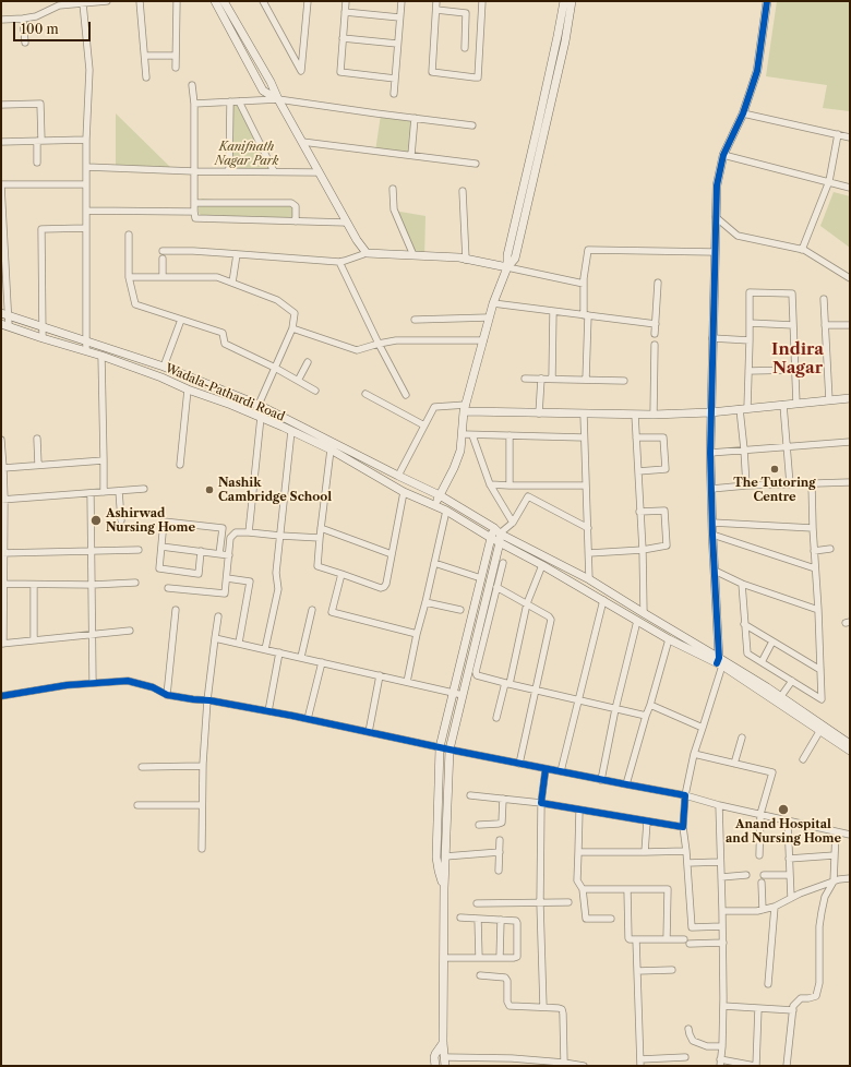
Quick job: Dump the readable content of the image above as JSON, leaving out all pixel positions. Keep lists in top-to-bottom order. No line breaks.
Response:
{"streets":{"main road":["Wadala-Pathardi Road"]},"districts":["Indira Nagar"],"parks":["Kanifnath Nagar Park"],"places":["The Tutoring Centre","Nashik Cambridge School","Ashirwad Nursing Home","Anand Hospital and Nursing Home"],"scale_bar":"100 m"}
